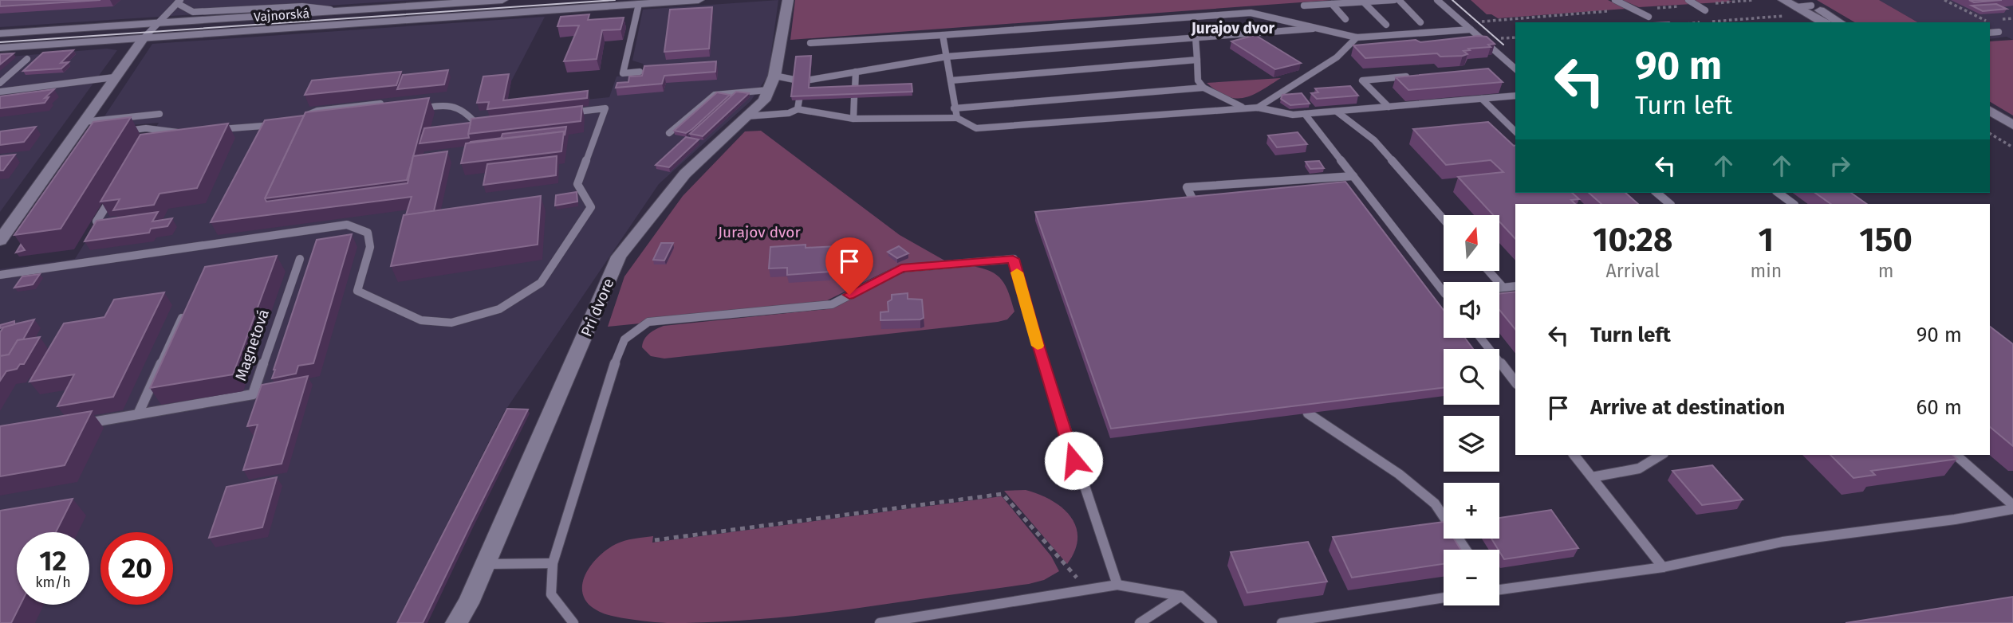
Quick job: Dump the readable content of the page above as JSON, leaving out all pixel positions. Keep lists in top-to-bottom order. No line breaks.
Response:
{"streets":{"main road":["Vajnorská","Pri dvore"],"lane":["Magnetová"]},"districts":["Jurajov dvor"],"parks":["Jurajov dvor"],"north":"top","page":{"turn":["90 m","Turn left"],"eta":["10:28","Arrival","1","min","150","m"],"map_buttons":["+","−"],"list":[{"name":"Turn left","value":"90 m"},{"name":"Arrive at destination","value":"60 m"}],"speed":"12 km/h","limit":"20"}}
